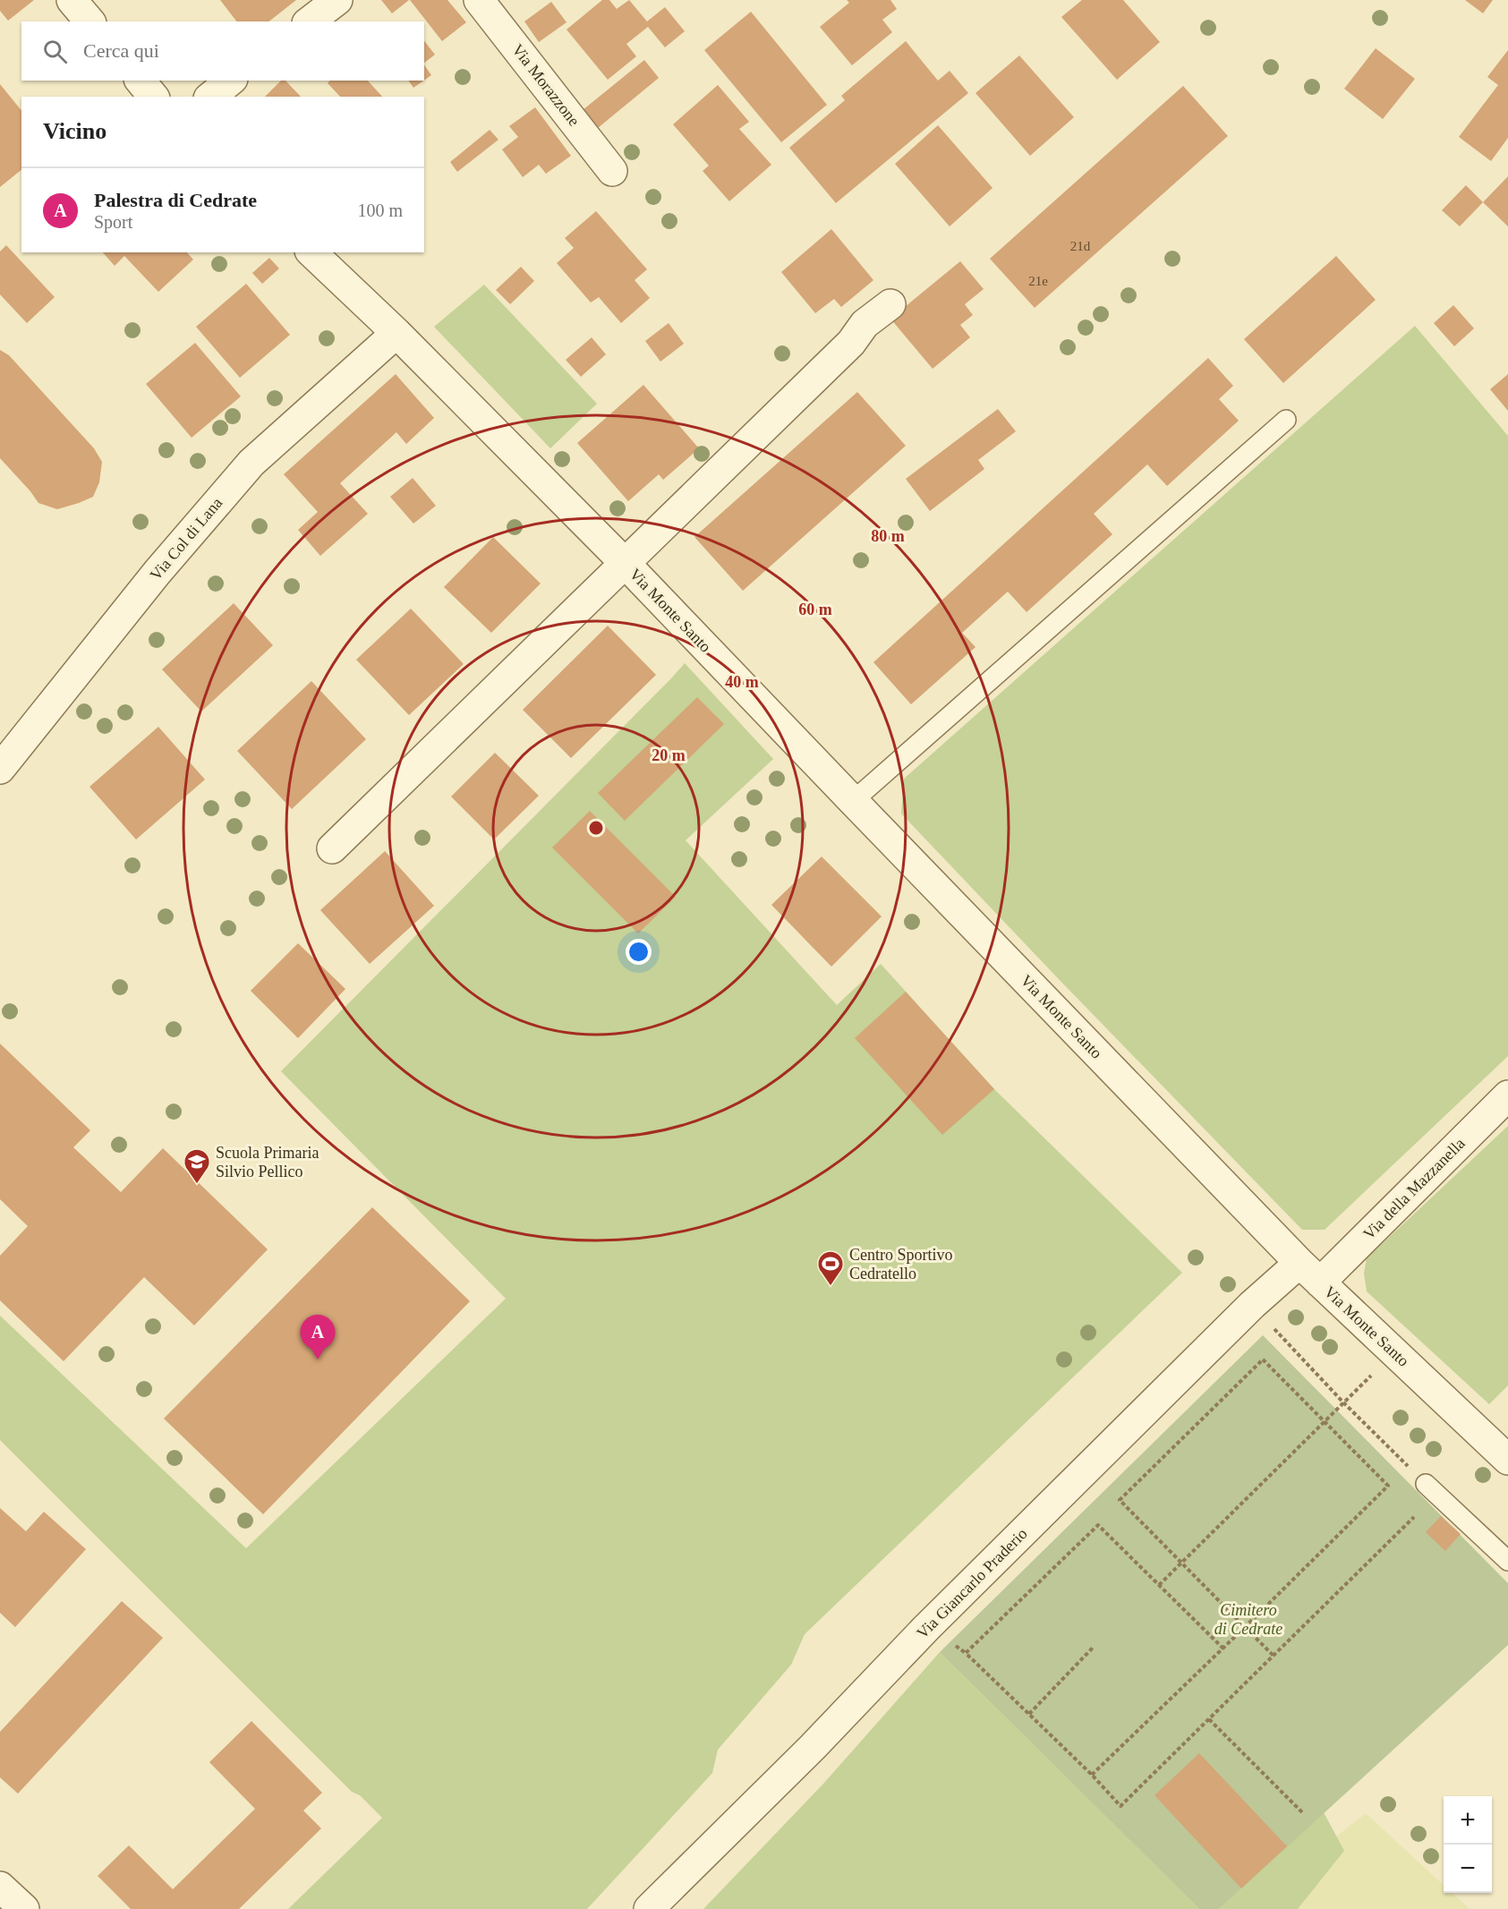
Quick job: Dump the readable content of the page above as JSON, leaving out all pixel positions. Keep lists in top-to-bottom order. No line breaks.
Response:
{"streets":{"street":["Via Morazzone","Via Col di Lana","Via Monte Santo","Via della Mazzanella","Via Giancarlo Praderio"]},"crossings":[["Via Col di Lana","Via Monte Santo"],["Via Monte Santo","Via della Mazzanella"],["Via Monte Santo","Via Giancarlo Praderio"],["Via della Mazzanella","Via Giancarlo Praderio"]],"parks":["Cimitero di Cedrate"],"places":{"school or university":["Scuola Primaria Silvio Pellico"],"sports":["Centro Sportivo Cedratello"]},"house_numbers":["21d","21e"],"page":{"search":"Cerca qui","heading":"Vicino","list":[{"mark":"A","name":"Palestra di Cedrate","note":"Sport","value":"100 m"}],"pins":"A","map_buttons":["+","−"]},"rings":["80 m","60 m","40 m","20 m"]}
